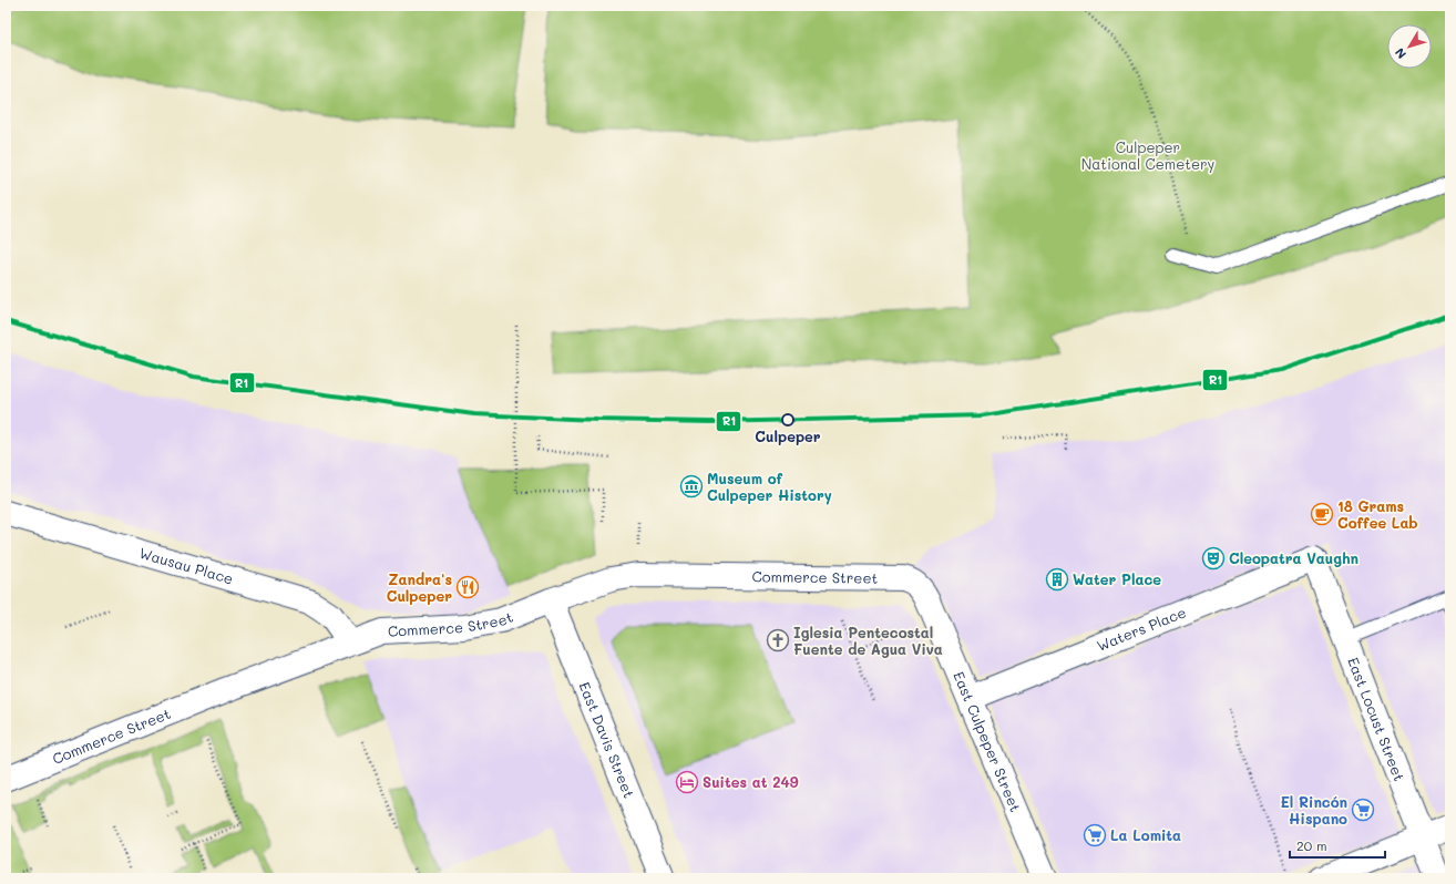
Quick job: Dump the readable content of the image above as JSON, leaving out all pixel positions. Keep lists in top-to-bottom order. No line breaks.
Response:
{"streets":{"street":["Wausau Place","Commerce Street","Waters Place","East Locust Street","East Davis Street","East Culpeper Street"]},"crossings":[["Wausau Place","Commerce Street"],["Commerce Street","East Davis Street"],["Commerce Street","East Culpeper Street"],["Waters Place","East Locust Street"],["Waters Place","East Culpeper Street"]],"parks":["Culpeper National Cemetery"],"places":{"other":["Culpeper"],"museum":["Museum of Culpeper History"],"cafe":["18 Grams Coffee Lab"],"theatre":["Cleopatra Vaughn"],"building":["Water Place"],"restaurant":["Zandra's Culpeper"],"church":["Iglesia Pentecostal Fuente de Agua Viva"],"hotel":["Suites at 249"],"supermarket":["El Rincón Hispano","La Lomita"]},"lines":["transit line R1"],"scale_bar":"20 m","north":"bottom left"}
